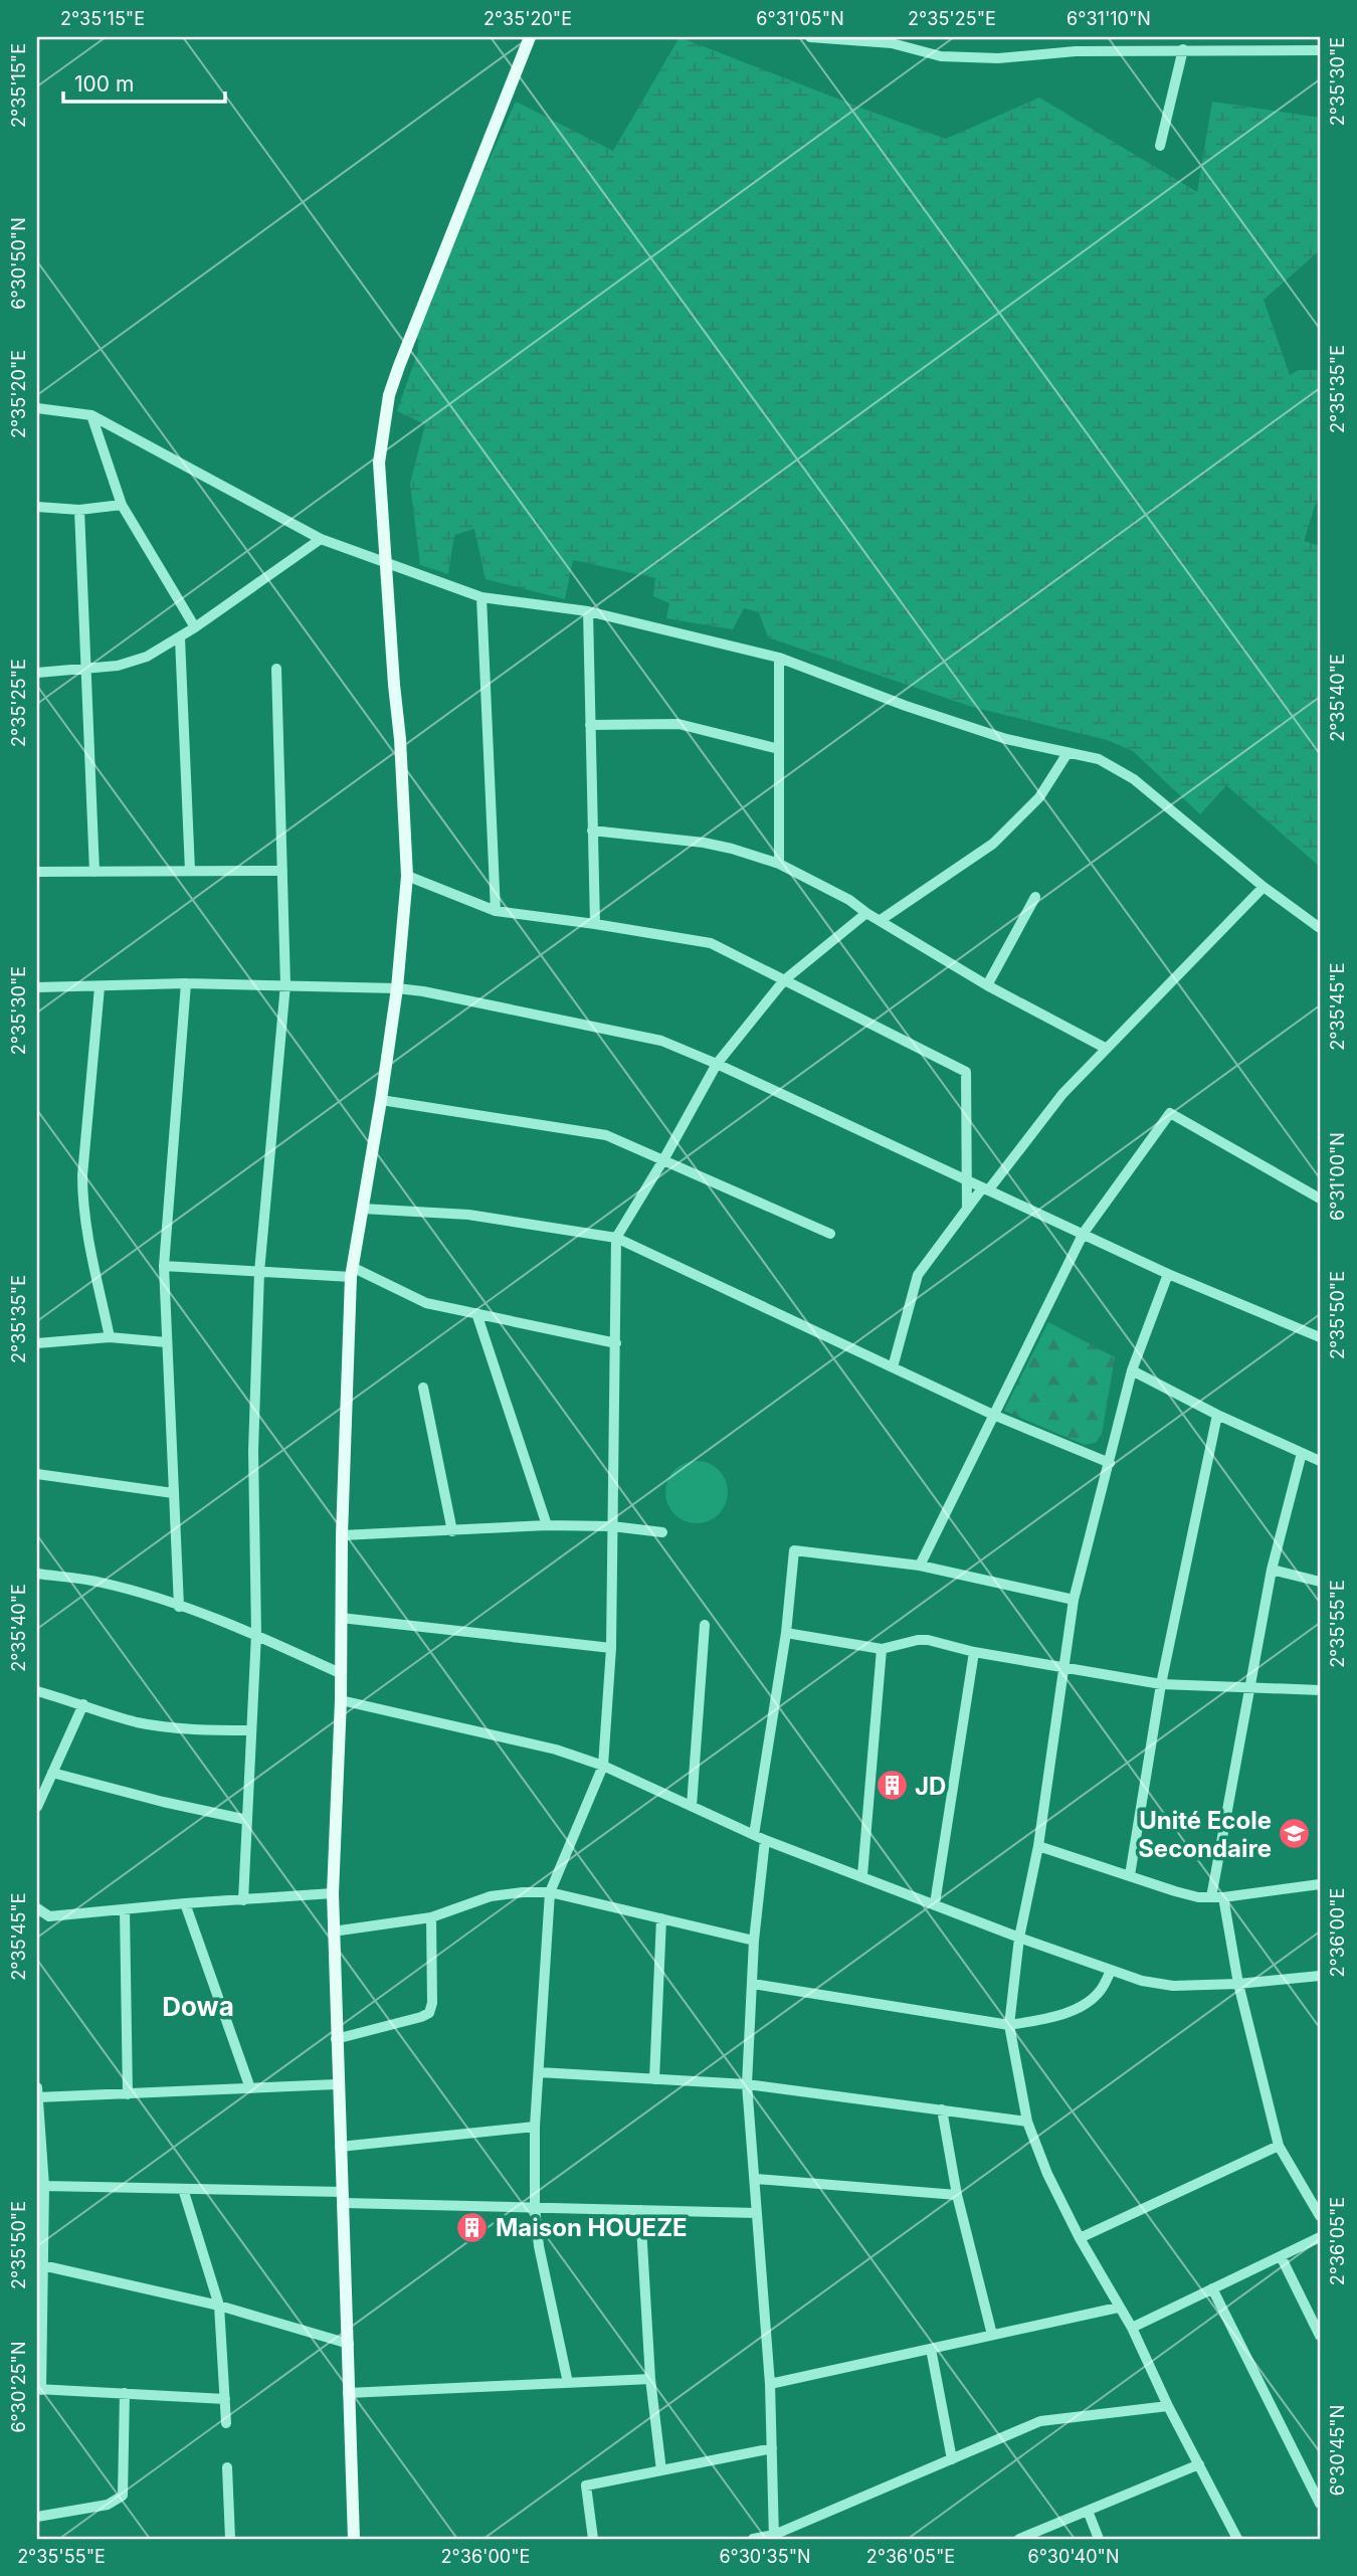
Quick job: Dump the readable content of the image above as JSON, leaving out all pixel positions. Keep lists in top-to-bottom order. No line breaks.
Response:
{"districts":["Dowa"],"places":{"building":["JD","Maison HOUEZE"],"school or university":["Unité Ecole Secondaire"]},"scale_bar":"100 m","coordinates":["2°35'15\"E","2°35'20\"E","6°31'05\"N","2°35'25\"E","6°31'10\"N","2°35'30\"E","6°30'50\"N","2°35'35\"E","2°35'40\"E","2°35'45\"E","6°31'00\"N","2°35'50\"E","2°35'55\"E","2°36'00\"E","2°36'05\"E","6°30'25\"N","6°30'45\"N","6°30'35\"N","6°30'40\"N"]}
